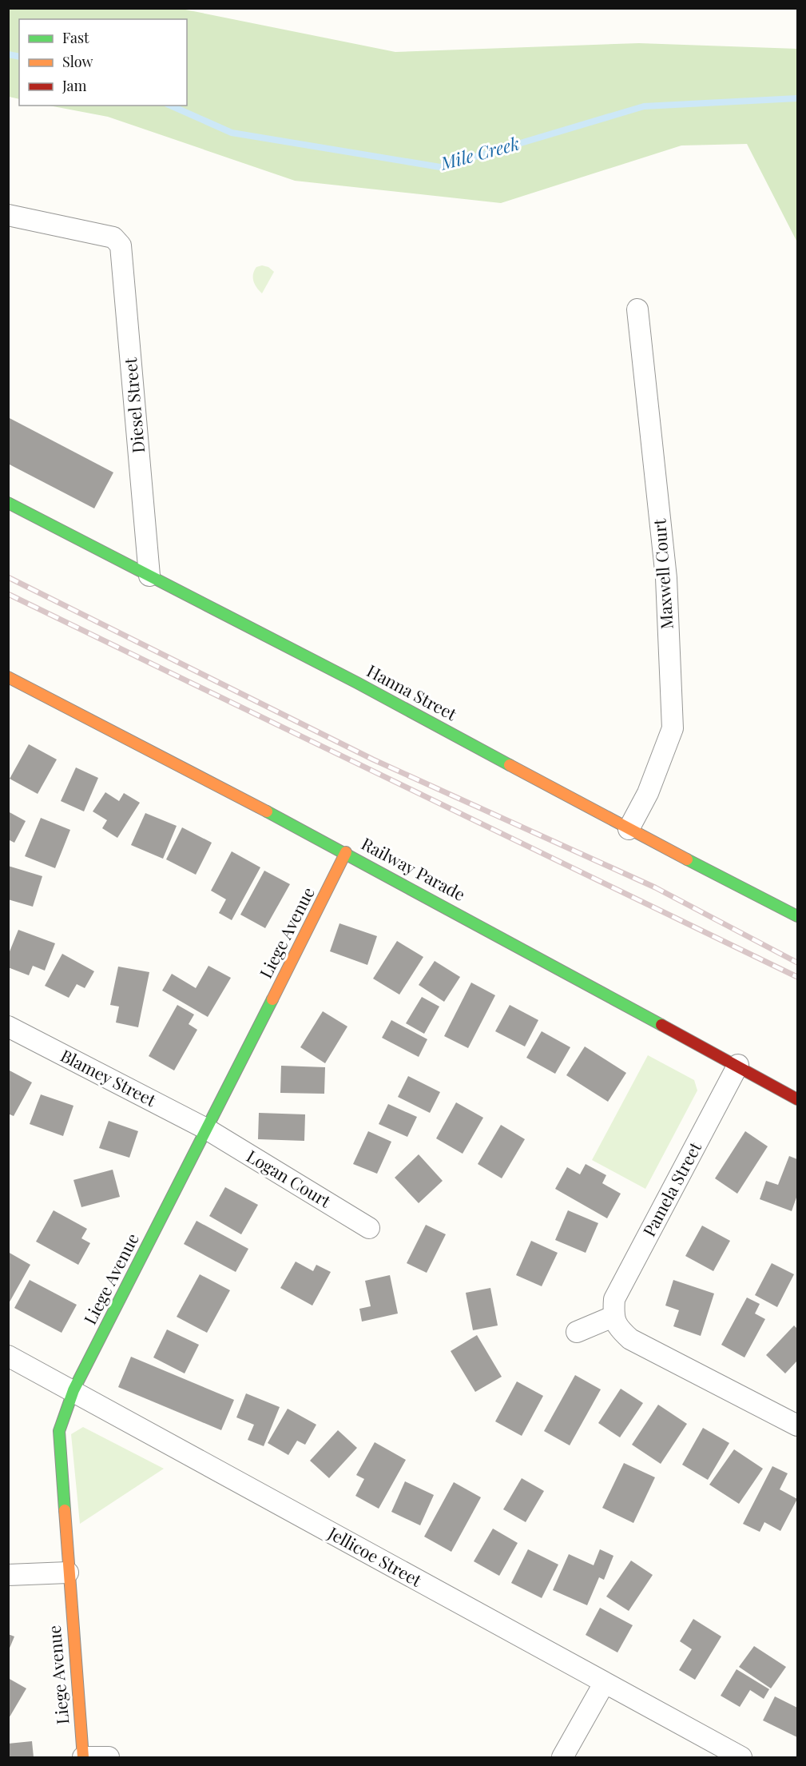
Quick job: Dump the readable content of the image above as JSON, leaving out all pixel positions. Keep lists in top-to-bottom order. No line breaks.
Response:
{"streets":{"street":["Diesel Street","Maxwell Court","Hanna Street","Railway Parade","Liege Avenue","Blamey Street","Logan Court","Pamela Street","Jellicoe Street"]},"crossings":[["Diesel Street","Hanna Street"],["Maxwell Court","Hanna Street"],["Railway Parade","Liege Avenue"],["Railway Parade","Pamela Street"],["Liege Avenue","Blamey Street"],["Liege Avenue","Logan Court"],["Liege Avenue","Jellicoe Street"],["Blamey Street","Logan Court"]],"water":["Mile Creek"],"legend":["Fast","Slow","Jam"]}
